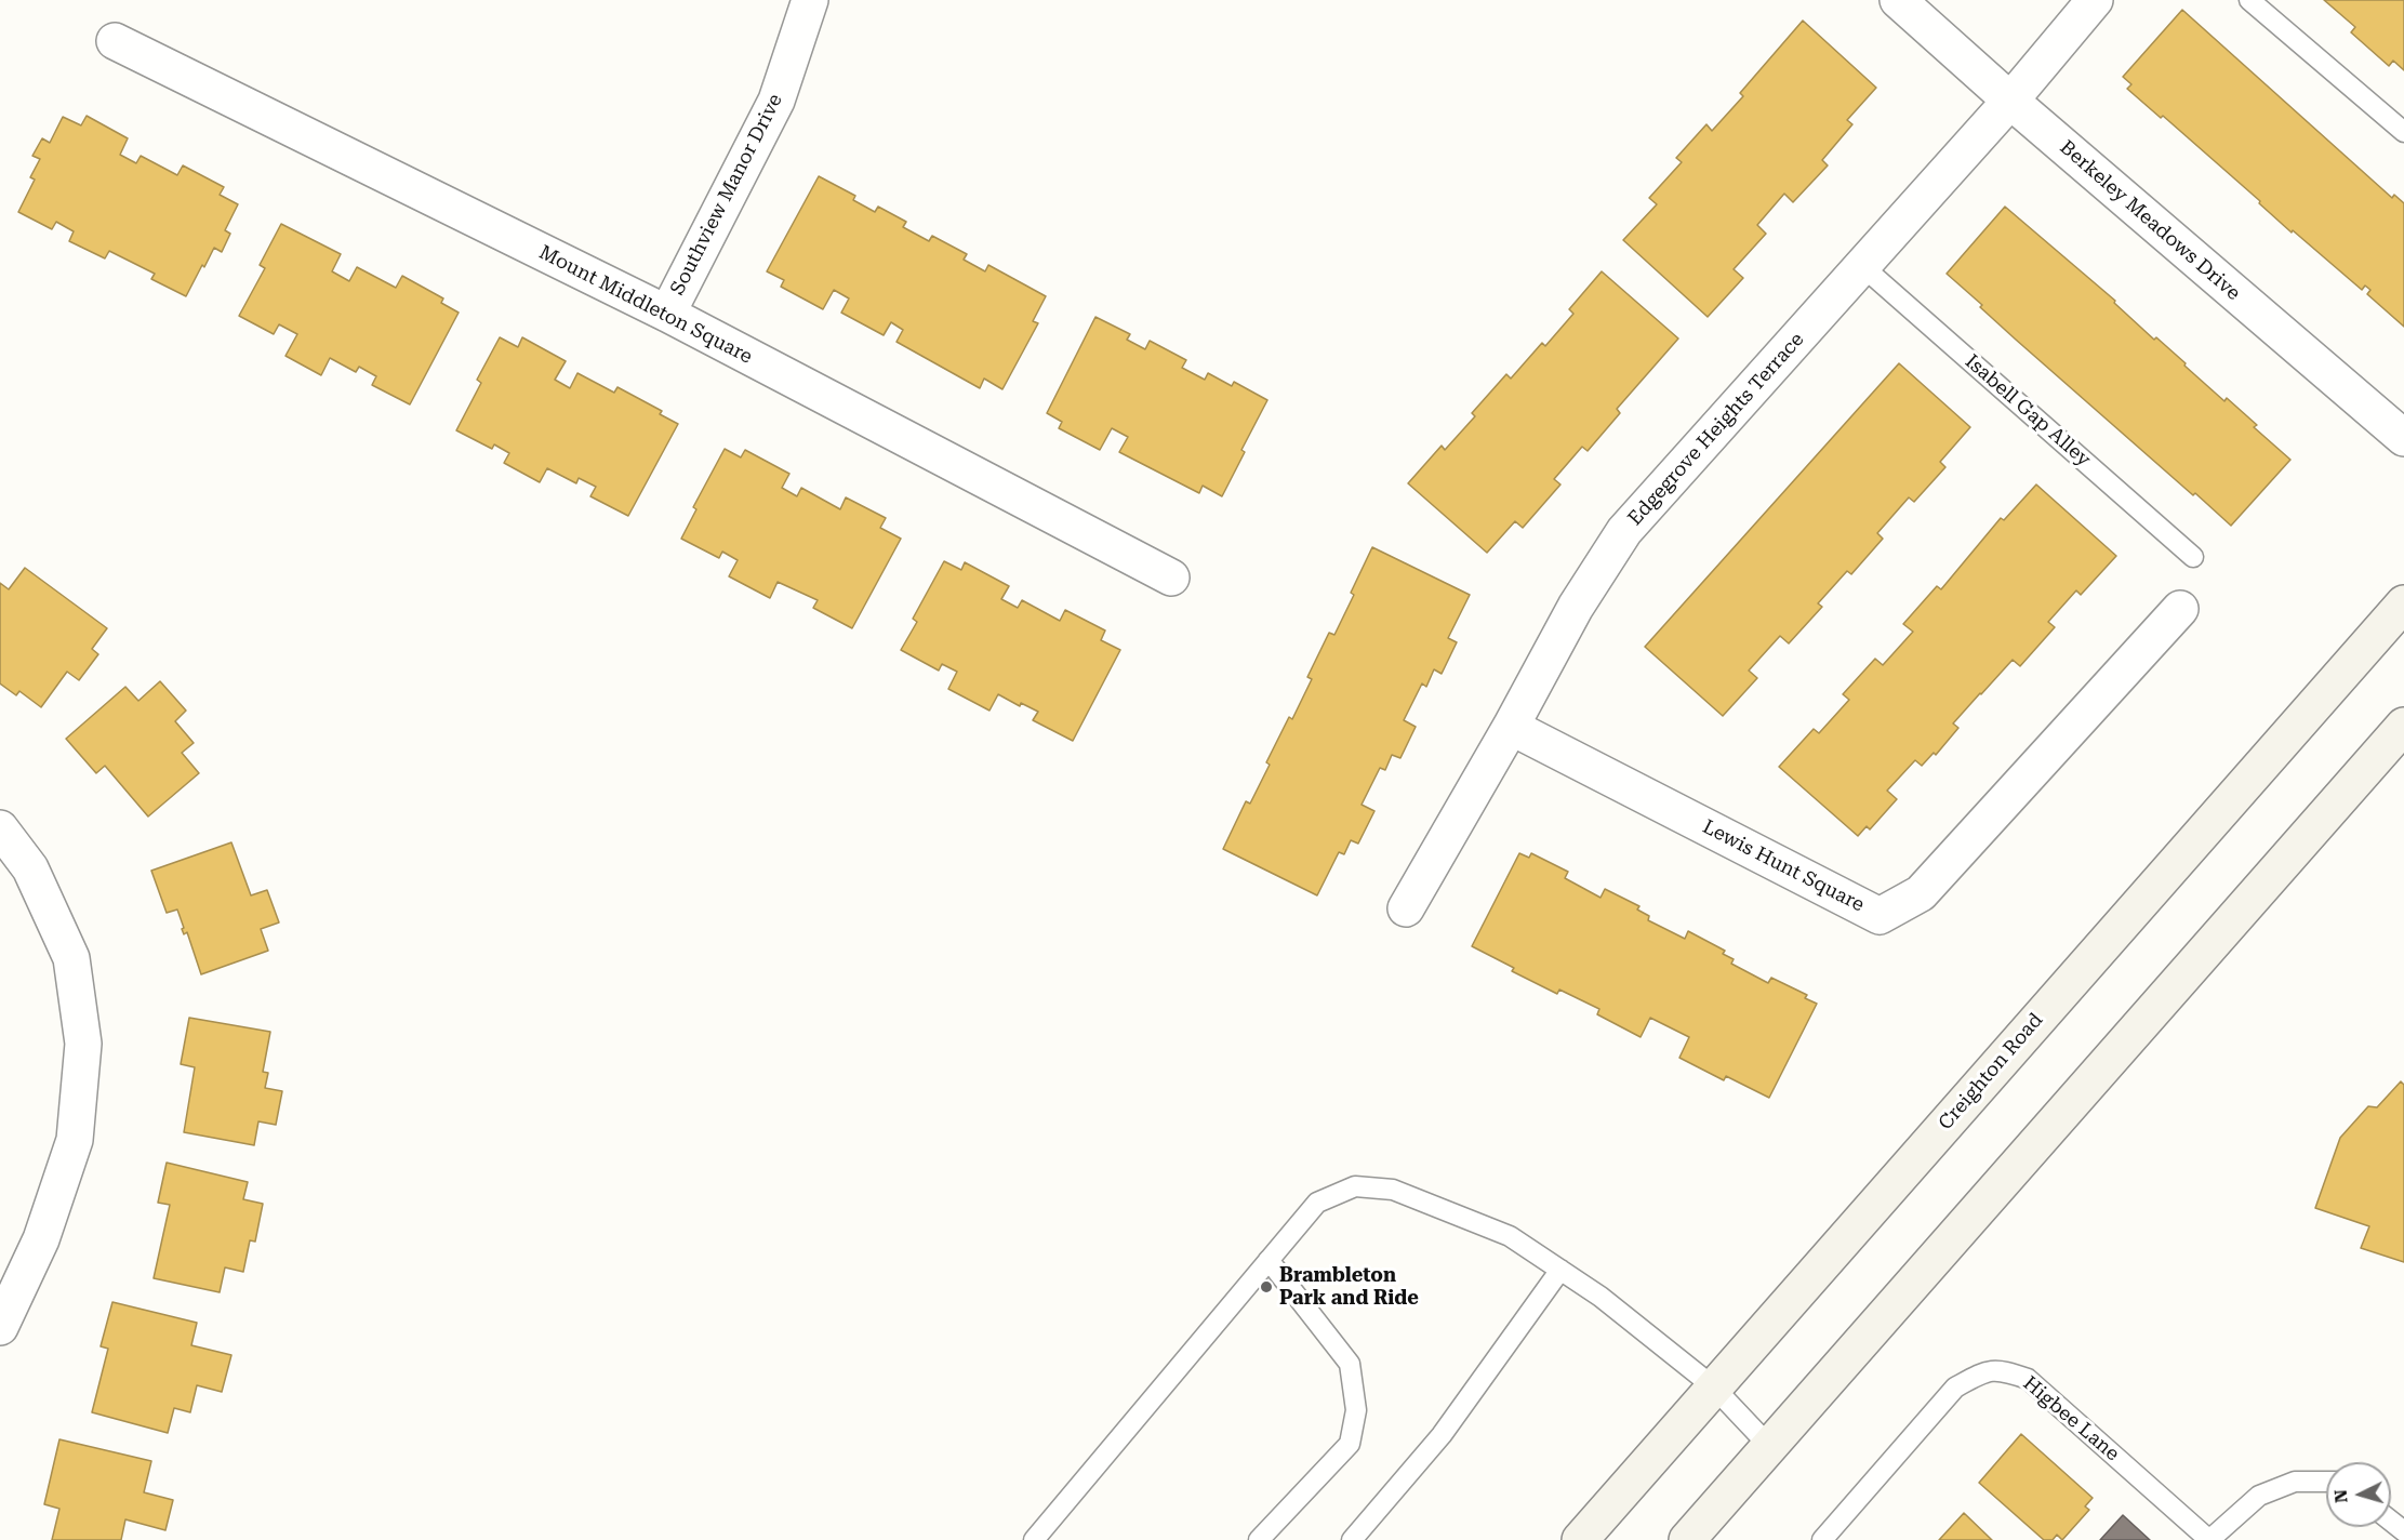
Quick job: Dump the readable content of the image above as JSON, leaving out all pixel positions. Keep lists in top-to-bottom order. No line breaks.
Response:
{"streets":{"street":["Southview Manor Drive","Berkeley Meadows Drive","Mount Middleton Square","Edgegrove Heights Terrace","Lewis Hunt Square","Creighton Road"],"lane":["Isabell Gap Alley","Higbee Lane"]},"crossings":[["Southview Manor Drive","Mount Middleton Square"],["Berkeley Meadows Drive","Edgegrove Heights Terrace"],["Isabell Gap Alley","Edgegrove Heights Terrace"],["Edgegrove Heights Terrace","Lewis Hunt Square"]],"places":["Brambleton Park and Ride"],"north":"left"}
